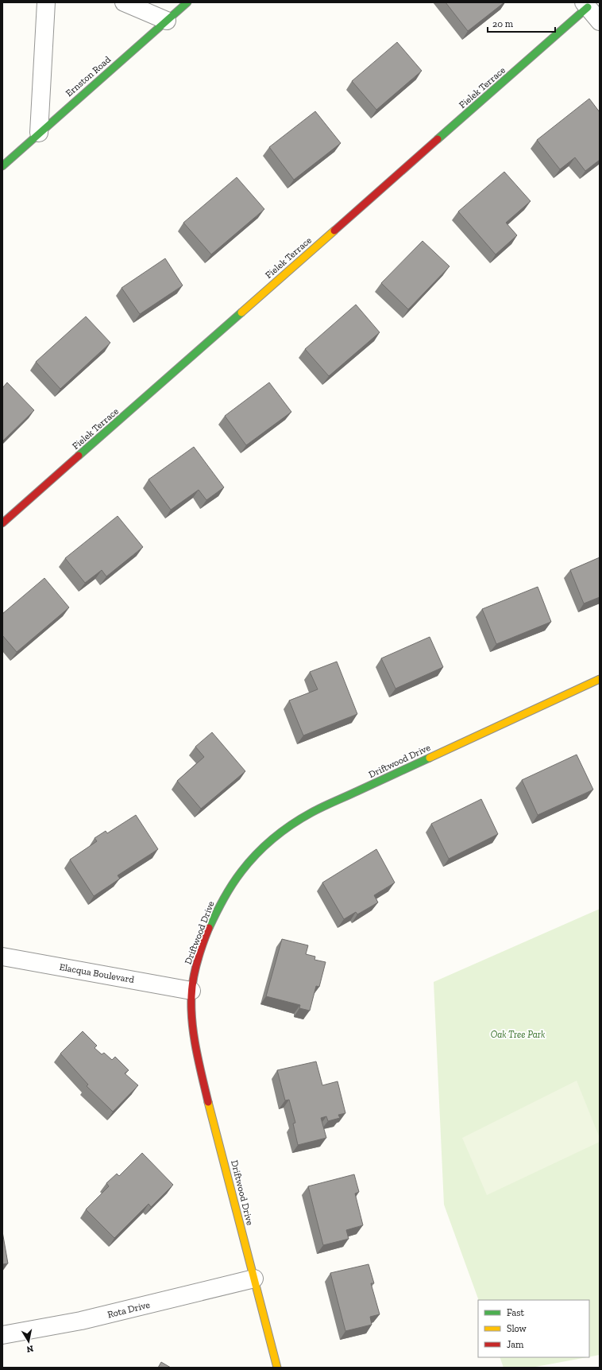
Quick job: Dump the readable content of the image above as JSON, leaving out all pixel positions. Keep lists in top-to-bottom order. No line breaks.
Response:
{"streets":{"street":["Ernston Road","Fielek Terrace","Driftwood Drive","Elacqua Boulevard","Rota Drive"]},"crossings":[["Driftwood Drive","Elacqua Boulevard"],["Driftwood Drive","Rota Drive"]],"parks":["Oak Tree Park"],"legend":["Fast","Slow","Jam"],"scale_bar":"20 m","north":"bottom"}
